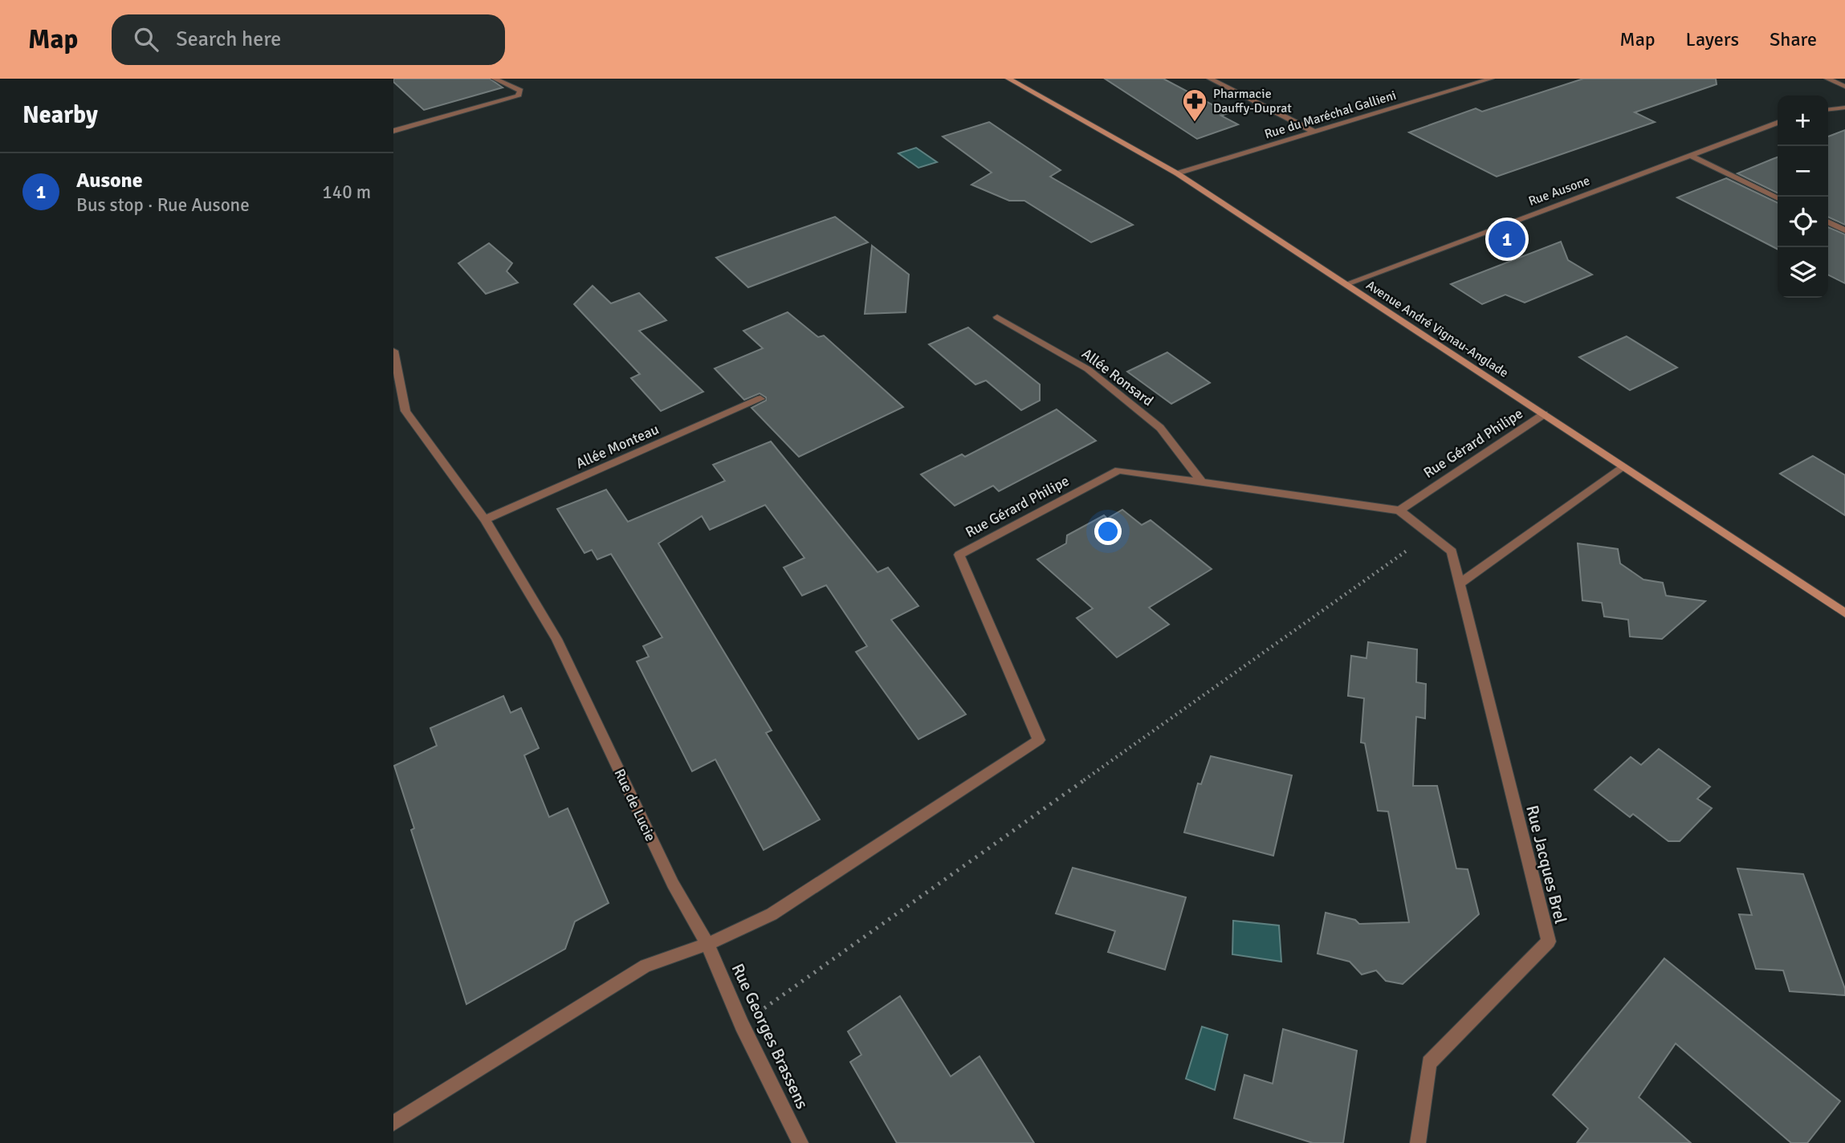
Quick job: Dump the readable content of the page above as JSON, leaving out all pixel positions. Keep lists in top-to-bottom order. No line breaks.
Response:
{"streets":{"street":["Rue du Maréchal Gallieni","Rue Ausone","Avenue André Vignau-Anglade","Allée Ronsard","Rue Gérard Philipe","Allée Monteau","Rue de Lucie","Rue Jacques Brel","Rue Georges Brassens"]},"crossings":[["Rue du Maréchal Gallieni","Avenue André Vignau-Anglade"],["Rue Ausone","Avenue André Vignau-Anglade"],["Avenue André Vignau-Anglade","Rue Gérard Philipe"],["Allée Ronsard","Rue Gérard Philipe"],["Rue Gérard Philipe","Rue de Lucie"],["Rue Gérard Philipe","Rue Jacques Brel"],["Rue Gérard Philipe","Rue Georges Brassens"],["Allée Monteau","Rue de Lucie"],["Rue de Lucie","Rue Georges Brassens"]],"places":{"pharmacy":["Pharmacie Dauffy-Duprat"]},"page":{"header":"Map","search":"Search here","nav":["Map","Layers","Share"],"heading":"Nearby","map_buttons":["+","−"],"list":[{"mark":"1","name":"Ausone","note":"Bus stop · Rue Ausone","value":"140 m"}],"pins":"1"}}
